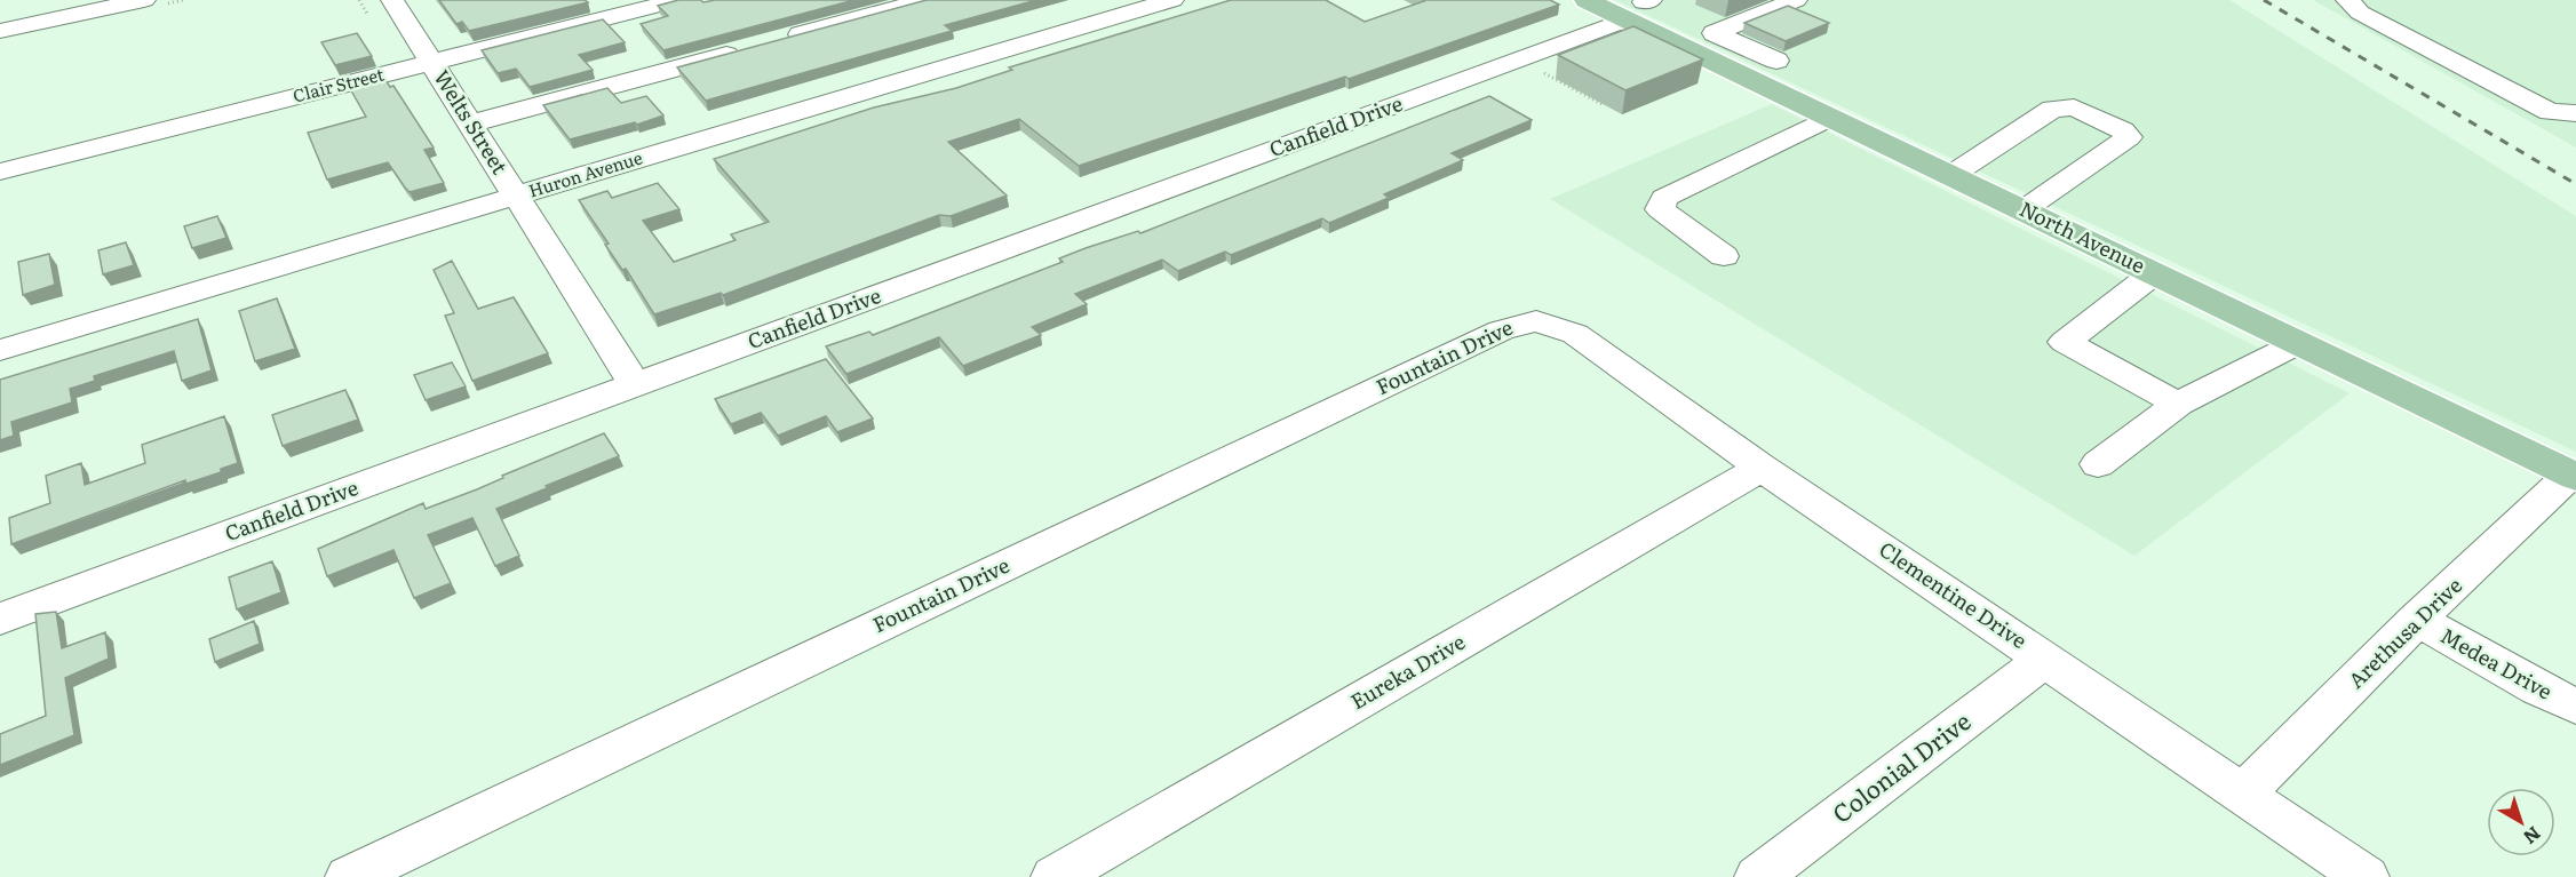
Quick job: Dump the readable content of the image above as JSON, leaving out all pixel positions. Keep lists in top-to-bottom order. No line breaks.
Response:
{"streets":{"main road":["North Avenue"],"street":["Clair Street","Welts Street","Canfield Drive","Huron Avenue","Fountain Drive","Clementine Drive","Arethusa Drive","Medea Drive","Eureka Drive","Colonial Drive"]},"crossings":[["Clair Street","Welts Street"],["Welts Street","Canfield Drive"],["Welts Street","Huron Avenue"],["Canfield Drive","North Avenue"],["North Avenue","Arethusa Drive"],["Fountain Drive","Clementine Drive"],["Clementine Drive","Arethusa Drive"],["Clementine Drive","Eureka Drive"],["Clementine Drive","Colonial Drive"],["Arethusa Drive","Medea Drive"]],"north":"bottom right"}
